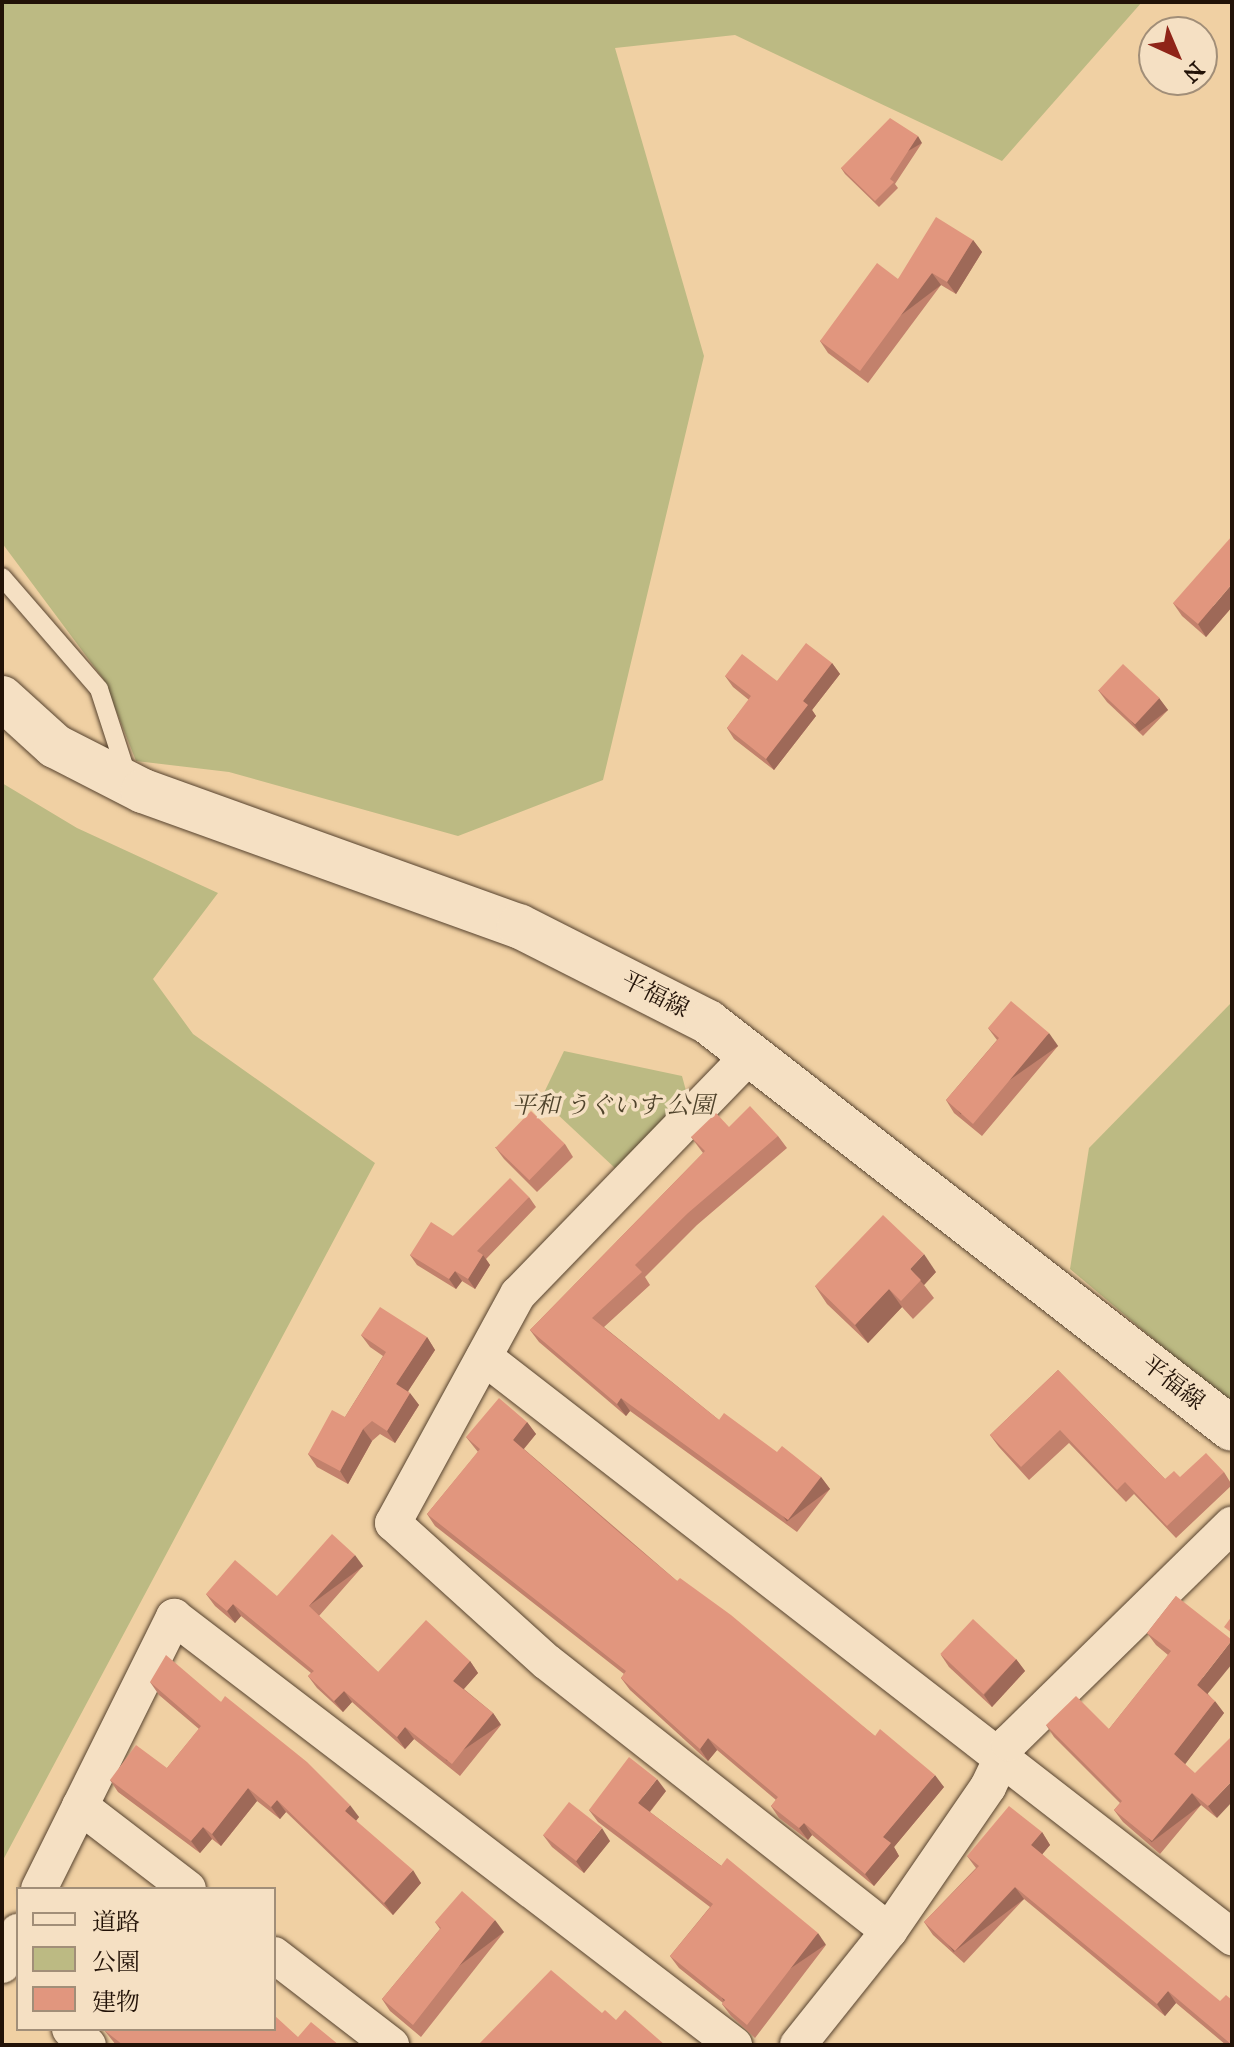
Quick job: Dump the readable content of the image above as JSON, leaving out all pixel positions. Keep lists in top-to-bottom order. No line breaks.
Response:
{"streets":{"street":["平福線"]},"parks":["平和 うぐいす 公園"],"legend":["道路","公園","建物"],"north":"bottom right"}
